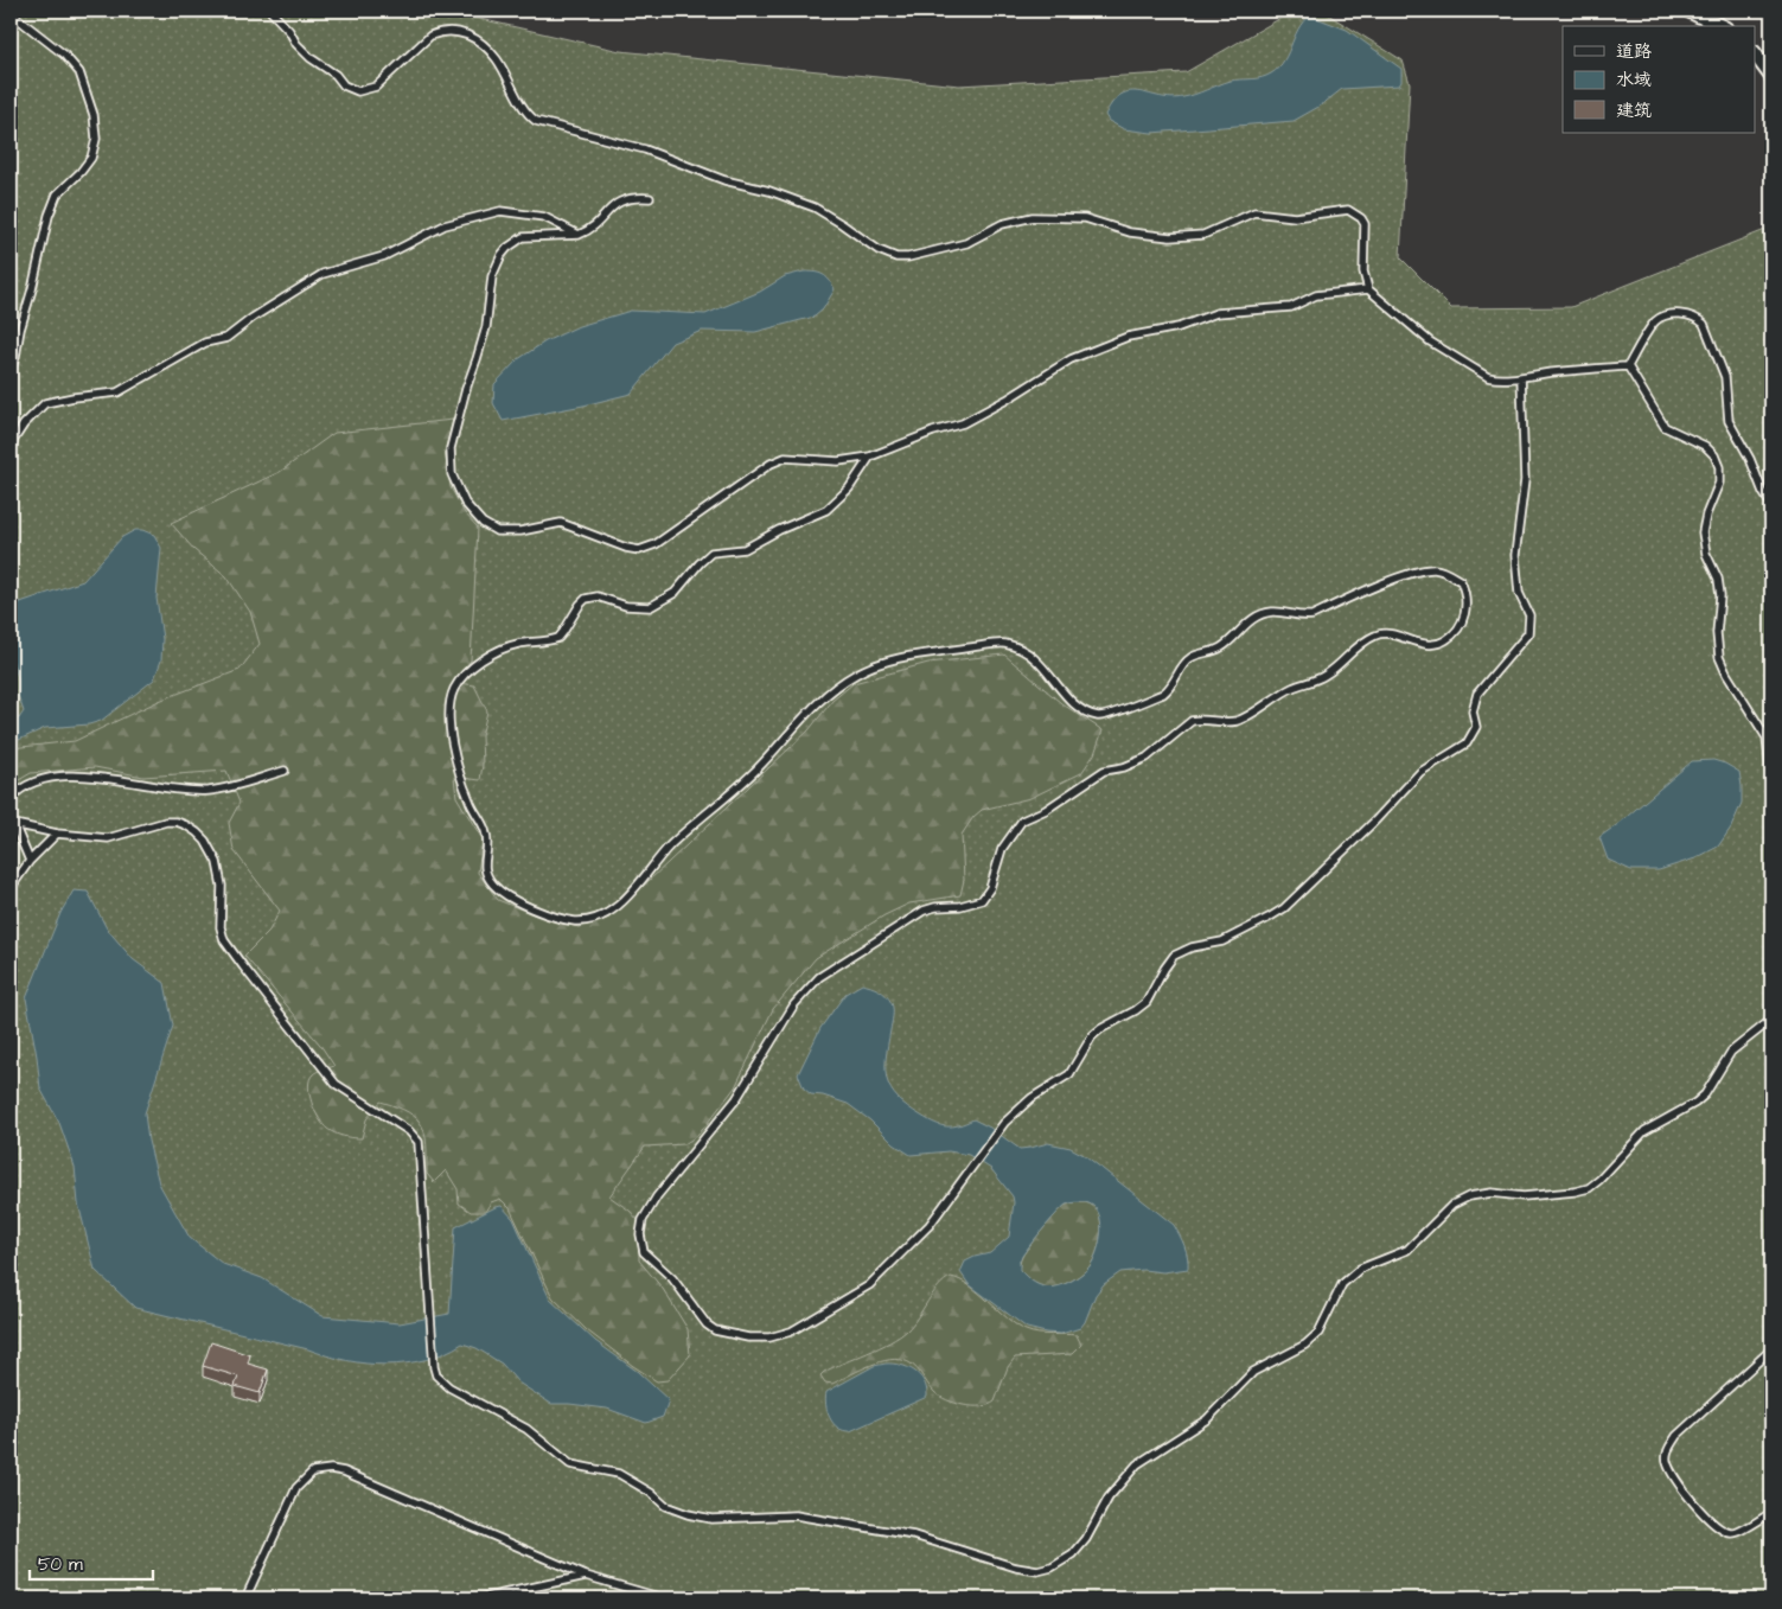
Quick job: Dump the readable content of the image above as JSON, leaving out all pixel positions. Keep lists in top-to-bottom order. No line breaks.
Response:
{"legend":["道路","水域","建筑"],"scale_bar":"50 m"}
